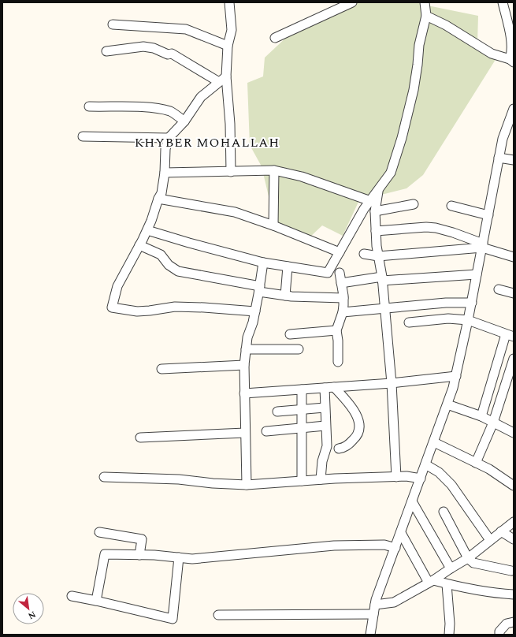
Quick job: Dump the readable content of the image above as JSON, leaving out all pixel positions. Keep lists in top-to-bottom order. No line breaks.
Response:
{"districts":["KHYBER MOHALLAH"],"north":"bottom right"}
